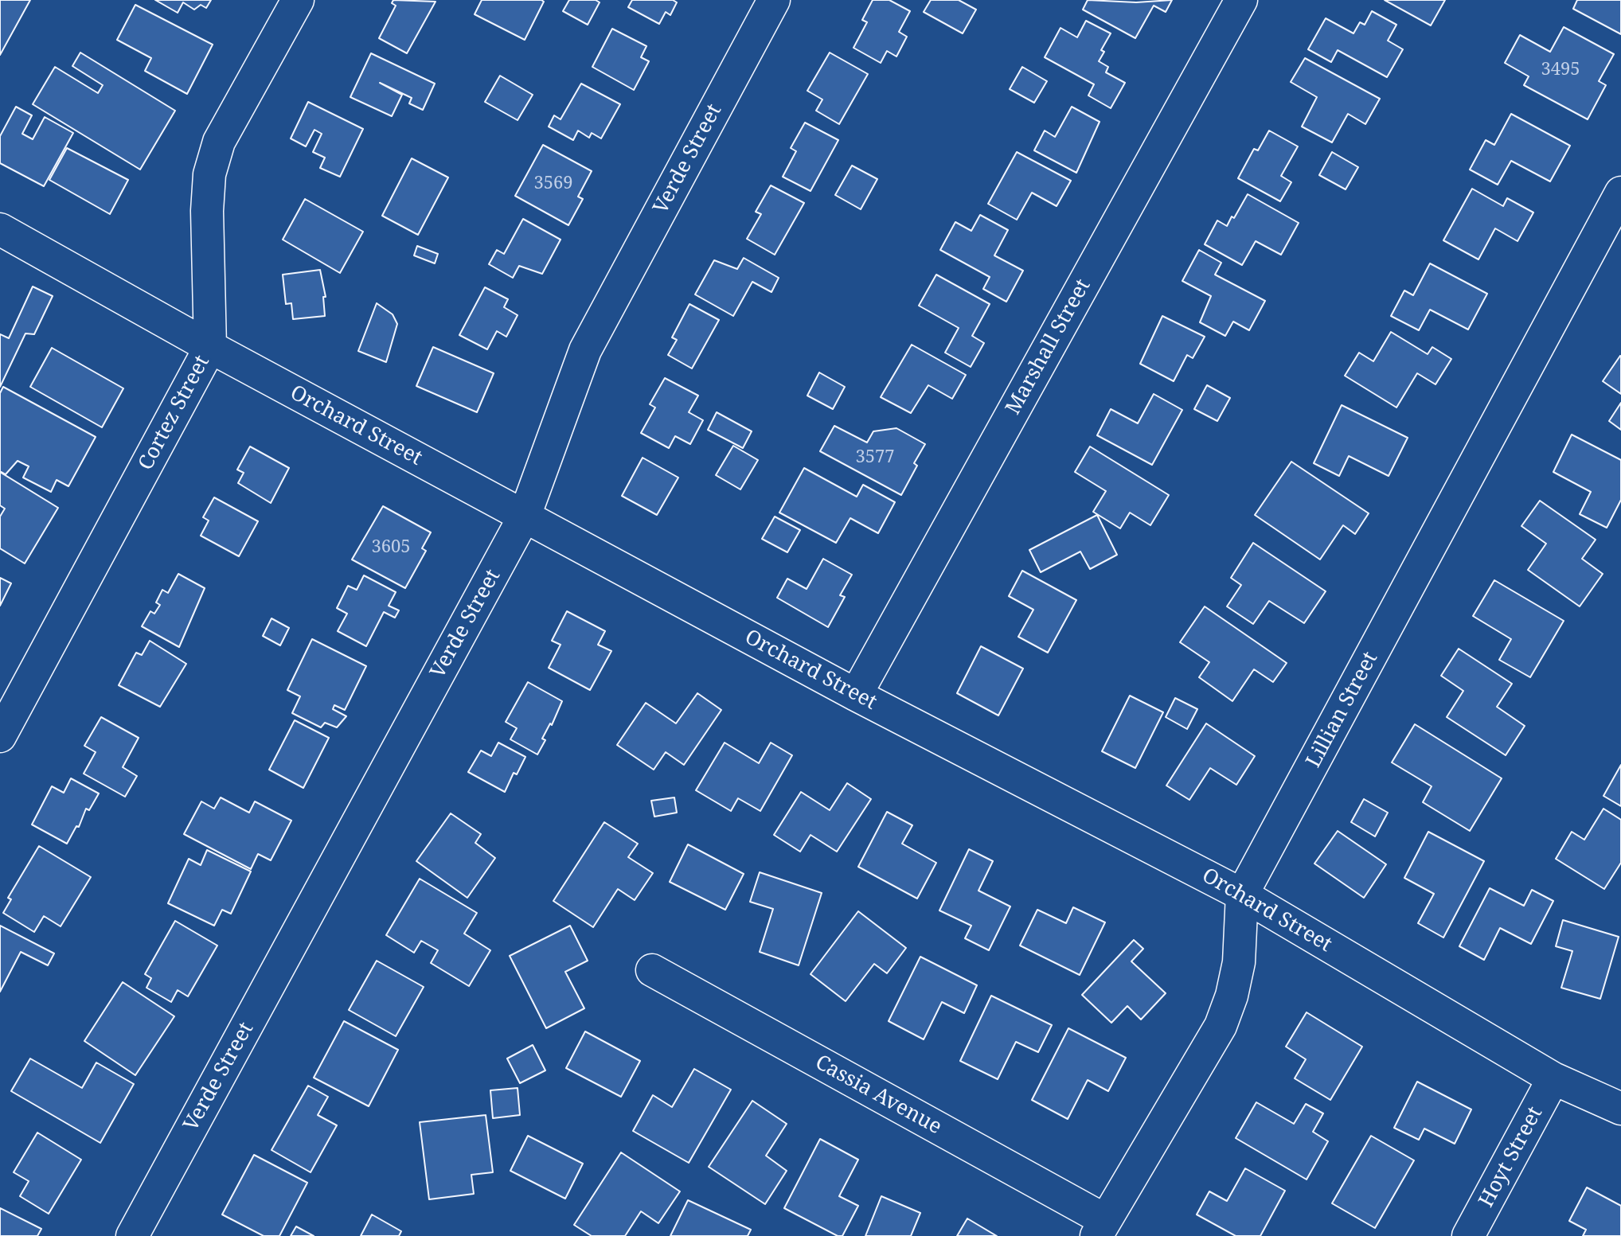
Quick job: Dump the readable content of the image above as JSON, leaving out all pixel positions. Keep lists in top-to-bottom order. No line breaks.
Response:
{"streets":{"street":["Verde Street","Marshall Street","Cortez Street","Orchard Street","Lillian Street","Cassia Avenue","Hoyt Street"]},"crossings":[["Verde Street","Orchard Street"],["Marshall Street","Orchard Street"],["Cortez Street","Orchard Street"],["Orchard Street","Lillian Street"],["Orchard Street","Hoyt Street"],["Lillian Street","Cassia Avenue"]],"house_numbers":["3495","3569","3577","3605"]}
